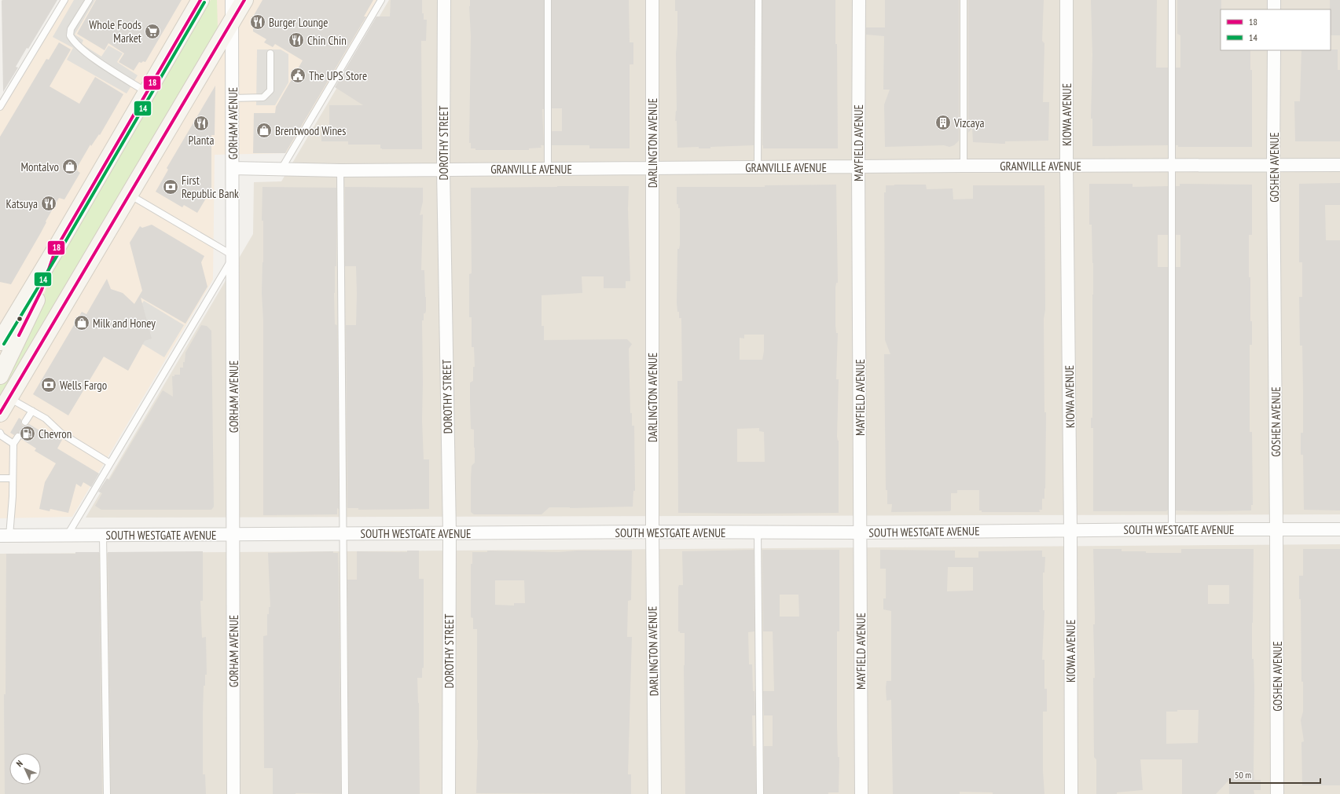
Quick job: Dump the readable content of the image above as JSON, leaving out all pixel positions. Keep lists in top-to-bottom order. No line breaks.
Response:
{"streets":{"street":["KIOWA AVENUE","GORHAM AVENUE","DOROTHY STREET","DARLINGTON AVENUE","MAYFIELD AVENUE","GRANVILLE AVENUE","GOSHEN AVENUE","SOUTH WESTGATE AVENUE"]},"crossings":[["KIOWA AVENUE","GRANVILLE AVENUE"],["KIOWA AVENUE","SOUTH WESTGATE AVENUE"],["GORHAM AVENUE","GRANVILLE AVENUE"],["GORHAM AVENUE","SOUTH WESTGATE AVENUE"],["DOROTHY STREET","GRANVILLE AVENUE"],["DOROTHY STREET","SOUTH WESTGATE AVENUE"],["DARLINGTON AVENUE","GRANVILLE AVENUE"],["DARLINGTON AVENUE","SOUTH WESTGATE AVENUE"],["MAYFIELD AVENUE","GRANVILLE AVENUE"],["MAYFIELD AVENUE","SOUTH WESTGATE AVENUE"],["GRANVILLE AVENUE","GOSHEN AVENUE"],["GOSHEN AVENUE","SOUTH WESTGATE AVENUE"]],"places":{"restaurant":["Burger Lounge","Chin Chin","Planta","Katsuya"],"supermarket":["Whole Foods Market"],"public building":["The UPS Store"],"building":["Vizcaya"],"shop":["Brentwood Wines","Montalvo","Milk and Honey"],"bank":["First Republic Bank","Wells Fargo"],"fuel station":["Chevron"]},"lines":["transit line 18","transit line 14"],"legend":["18","14"],"scale_bar":"50 m","north":"top left"}
